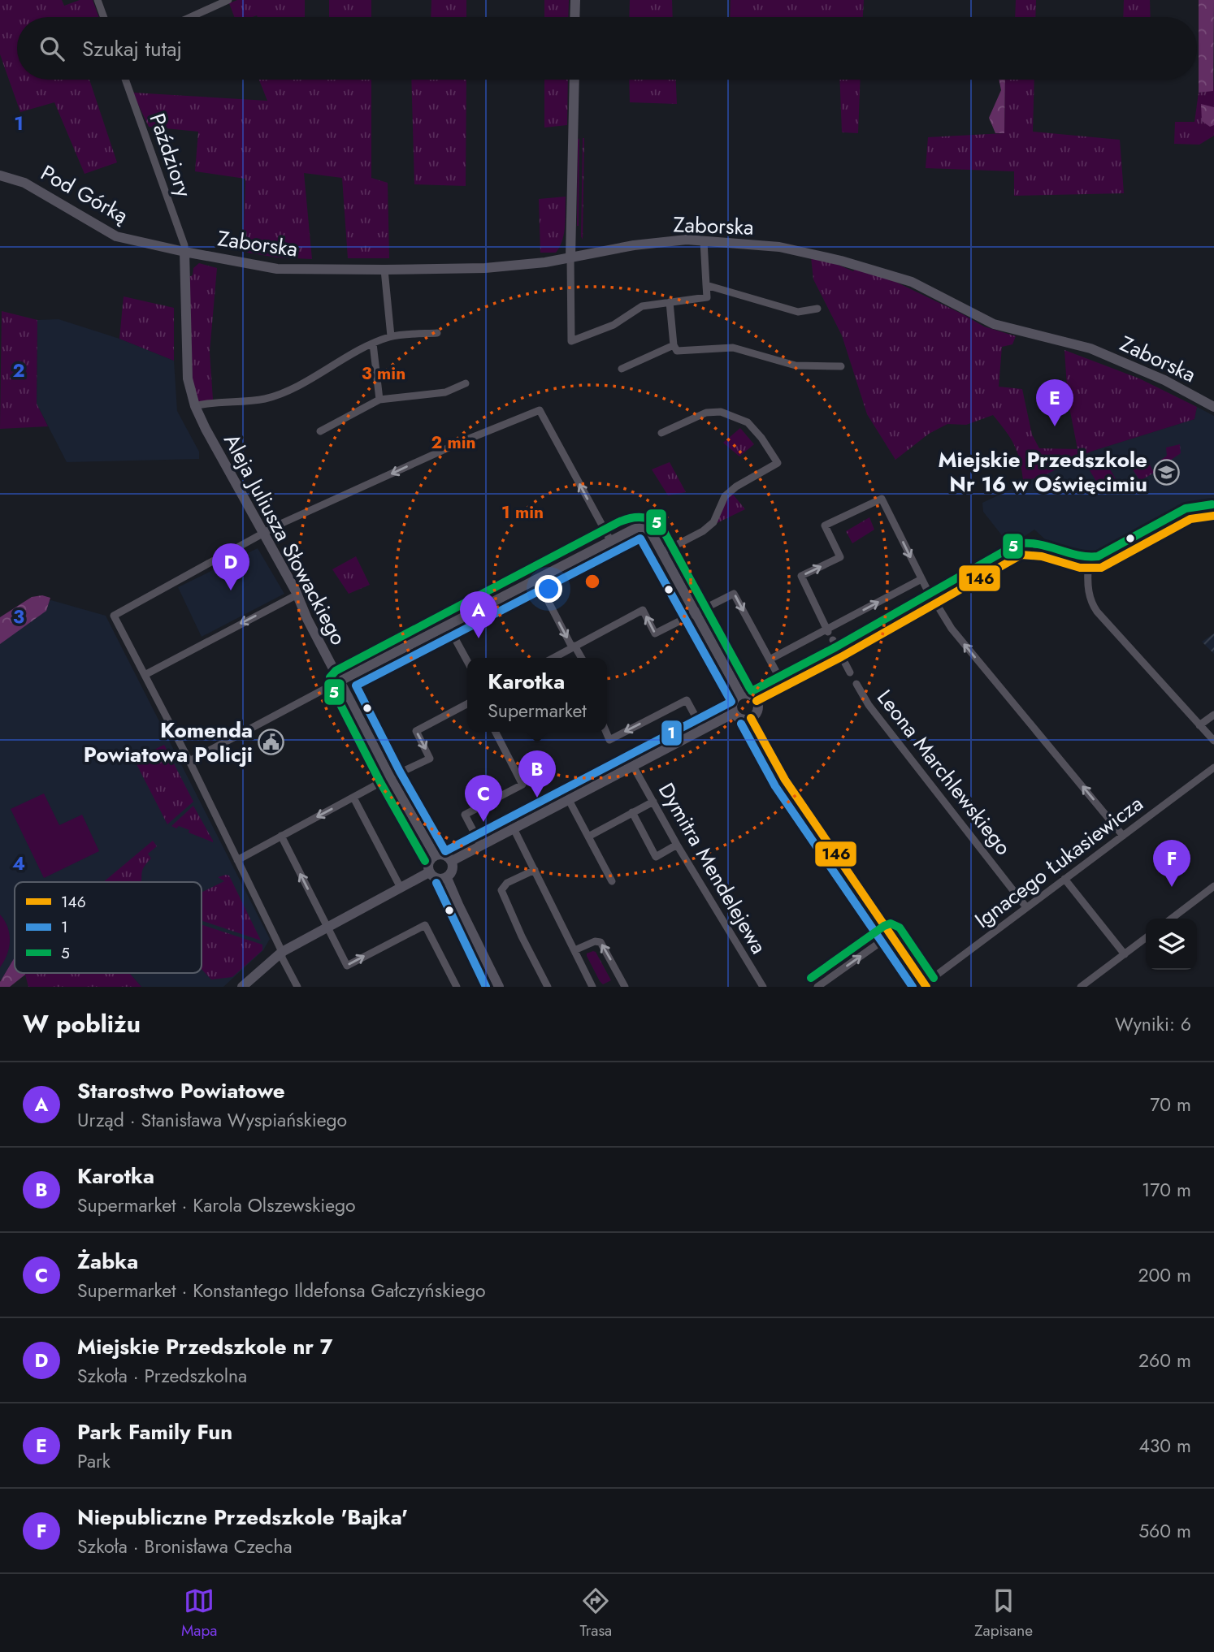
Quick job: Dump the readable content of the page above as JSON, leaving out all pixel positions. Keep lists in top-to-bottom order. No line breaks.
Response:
{"streets":{"street":["Paździory","Pod Górką","Zaborska","Aleja Juliusza Słowackiego","Leona Marchlewskiego","Ignacego Łukasiewicza","Dymitra Mendelejewa"]},"crossings":[["Paździory","Pod Górką"],["Paździory","Zaborska"],["Paździory","Aleja Juliusza Słowackiego"],["Pod Górką","Zaborska"],["Pod Górką","Aleja Juliusza Słowackiego"],["Zaborska","Aleja Juliusza Słowackiego"],["Leona Marchlewskiego","Ignacego Łukasiewicza"]],"places":{"school or university":["Miejskie Przedszkole Nr 16 w Oświęcimiu"],"public building":["Komenda Powiatowa Policji"]},"lines":["transit line 5","transit line 146","transit line 1"],"legend":["146","1","5"],"page":{"search":"Szukaj tutaj","pins":["E","D","A","B","C","F"],"popup":["Karotka","Supermarket"],"heading":["W pobliżu","Wyniki: 6"],"list":[{"mark":"A","name":"Starostwo Powiatowe","note":"Urząd · Stanisława Wyspiańskiego","value":"70 m"},{"mark":"B","name":"Karotka","note":"Supermarket · Karola Olszewskiego","value":"170 m"},{"mark":"C","name":"Żabka","note":"Supermarket · Konstantego Ildefonsa Gałczyńskiego","value":"200 m"},{"mark":"D","name":"Miejskie Przedszkole nr 7","note":"Szkoła · Przedszkolna","value":"260 m"},{"mark":"E","name":"Park Family Fun","note":"Park","value":"430 m"},{"mark":"F","name":"Niepubliczne Przedszkole 'Bajka'","note":"Szkoła · Bronisława Czecha","value":"560 m"}],"nav":["Mapa","Trasa","Zapisane"]},"grid":{"rows":["1","2","3","4"]},"rings":["3 min","2 min","1 min"]}
